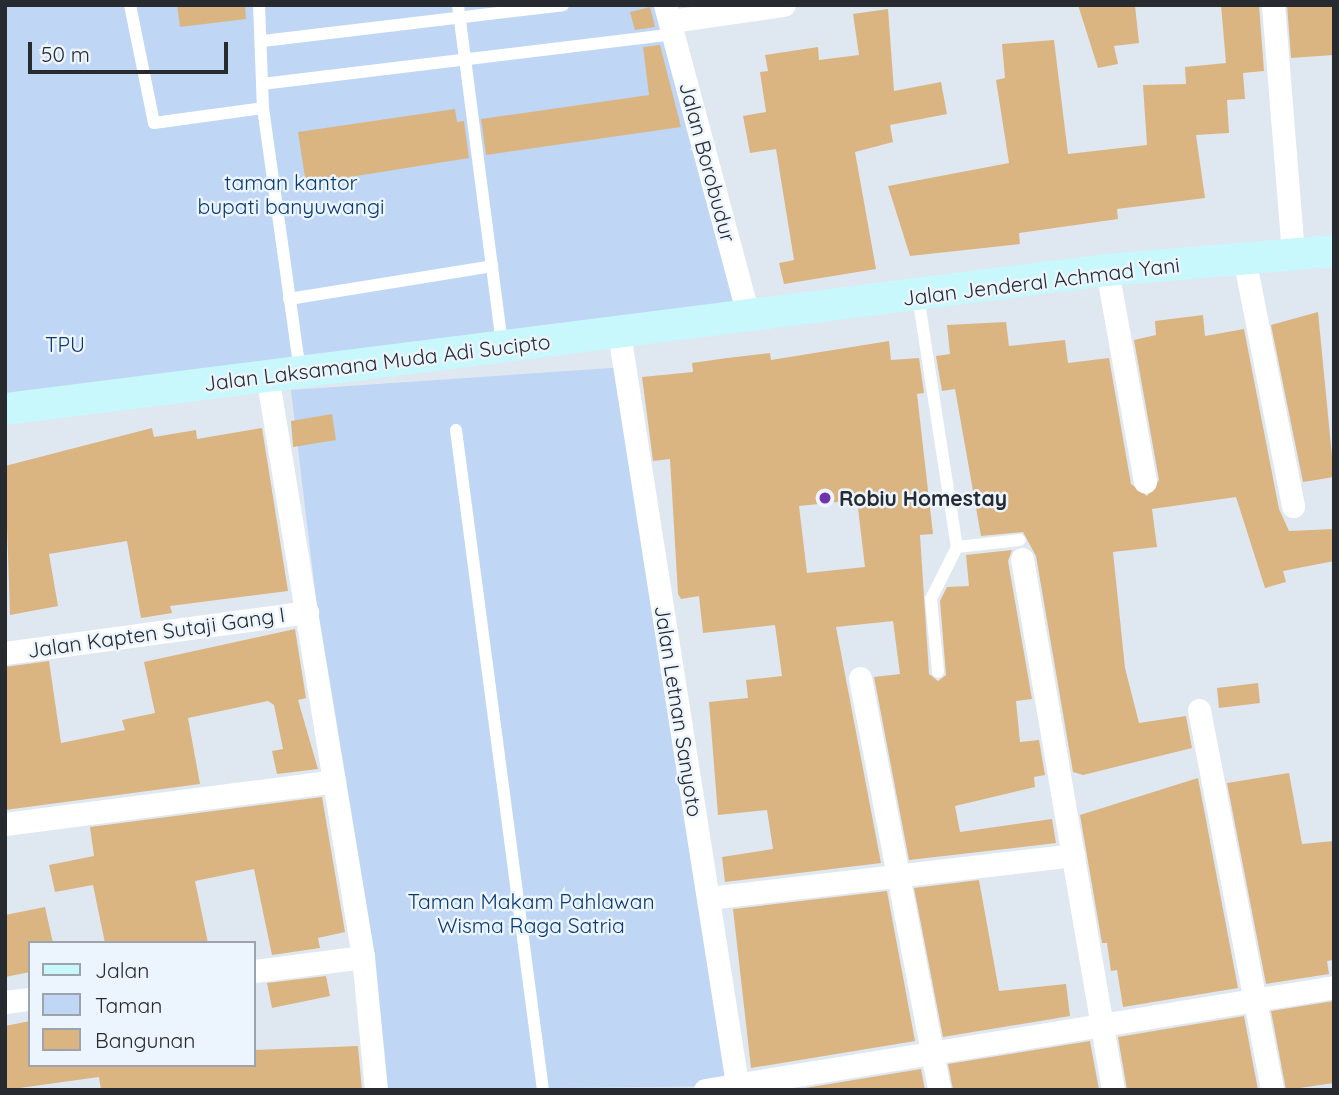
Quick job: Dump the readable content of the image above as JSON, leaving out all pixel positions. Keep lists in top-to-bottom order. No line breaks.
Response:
{"streets":{"main road":["Jalan Jenderal Achmad Yani","Jalan Laksamana Muda Adi Sucipto"],"street":["Jalan Borobudur","Jalan Kapten Sutaji Gang I","Jalan Letnan Sanyoto"]},"crossings":[["Jalan Borobudur","Jalan Jenderal Achmad Yani"],["Jalan Borobudur","Jalan Laksamana Muda Adi Sucipto"],["Jalan Jenderal Achmad Yani","Jalan Laksamana Muda Adi Sucipto"],["Jalan Laksamana Muda Adi Sucipto","Jalan Letnan Sanyoto"]],"parks":["taman kantor bupati banyuwangi","TPU","Taman Makam Pahlawan Wisma Raga Satria"],"places":["Robiu Homestay"],"legend":["Jalan","Taman","Bangunan"],"scale_bar":"50 m"}
